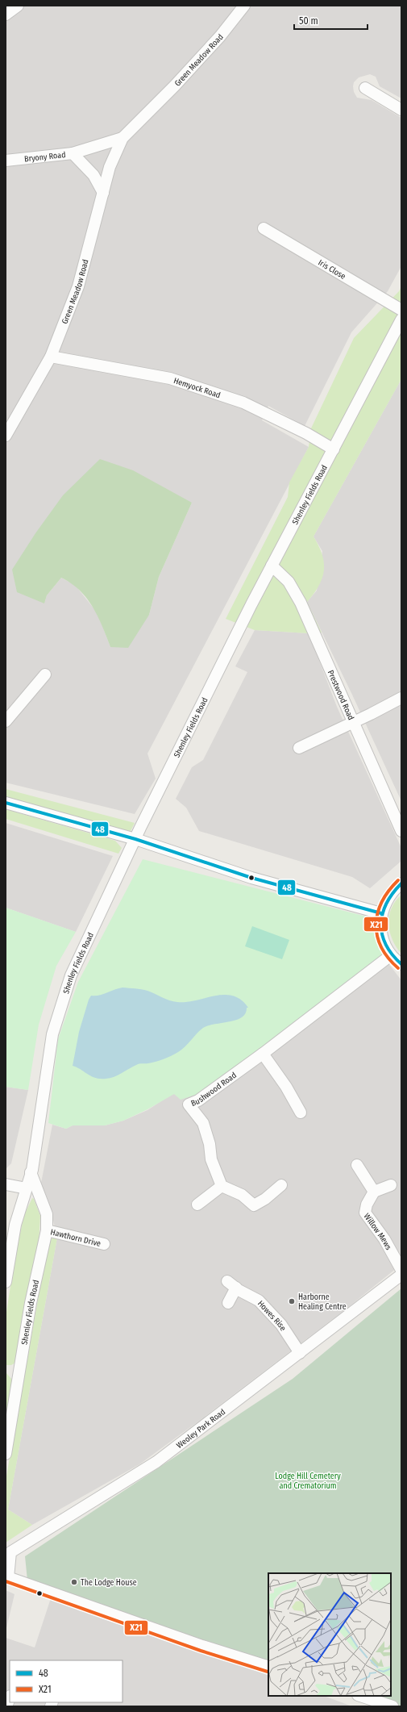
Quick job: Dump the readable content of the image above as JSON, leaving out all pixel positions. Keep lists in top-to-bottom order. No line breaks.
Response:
{"streets":{"street":["Green Meadow Road","Bryony Road","Iris Close","Hemyock Road","Shenley Fields Road","Prestwood Road","Bushwood Road","Willow Mews","Hawthorn Drive","Howes Rise","Weoley Park Road"]},"crossings":[["Green Meadow Road","Bryony Road"],["Green Meadow Road","Hemyock Road"],["Hemyock Road","Shenley Fields Road"],["Shenley Fields Road","Prestwood Road"],["Shenley Fields Road","Hawthorn Drive"],["Howes Rise","Weoley Park Road"]],"parks":["Lodge Hill Cemetery and Crematorium"],"places":["Harborne Healing Centre","The Lodge House"],"lines":["transit line 48","transit line X21"],"legend":["48","X21"],"scale_bar":"50 m"}
